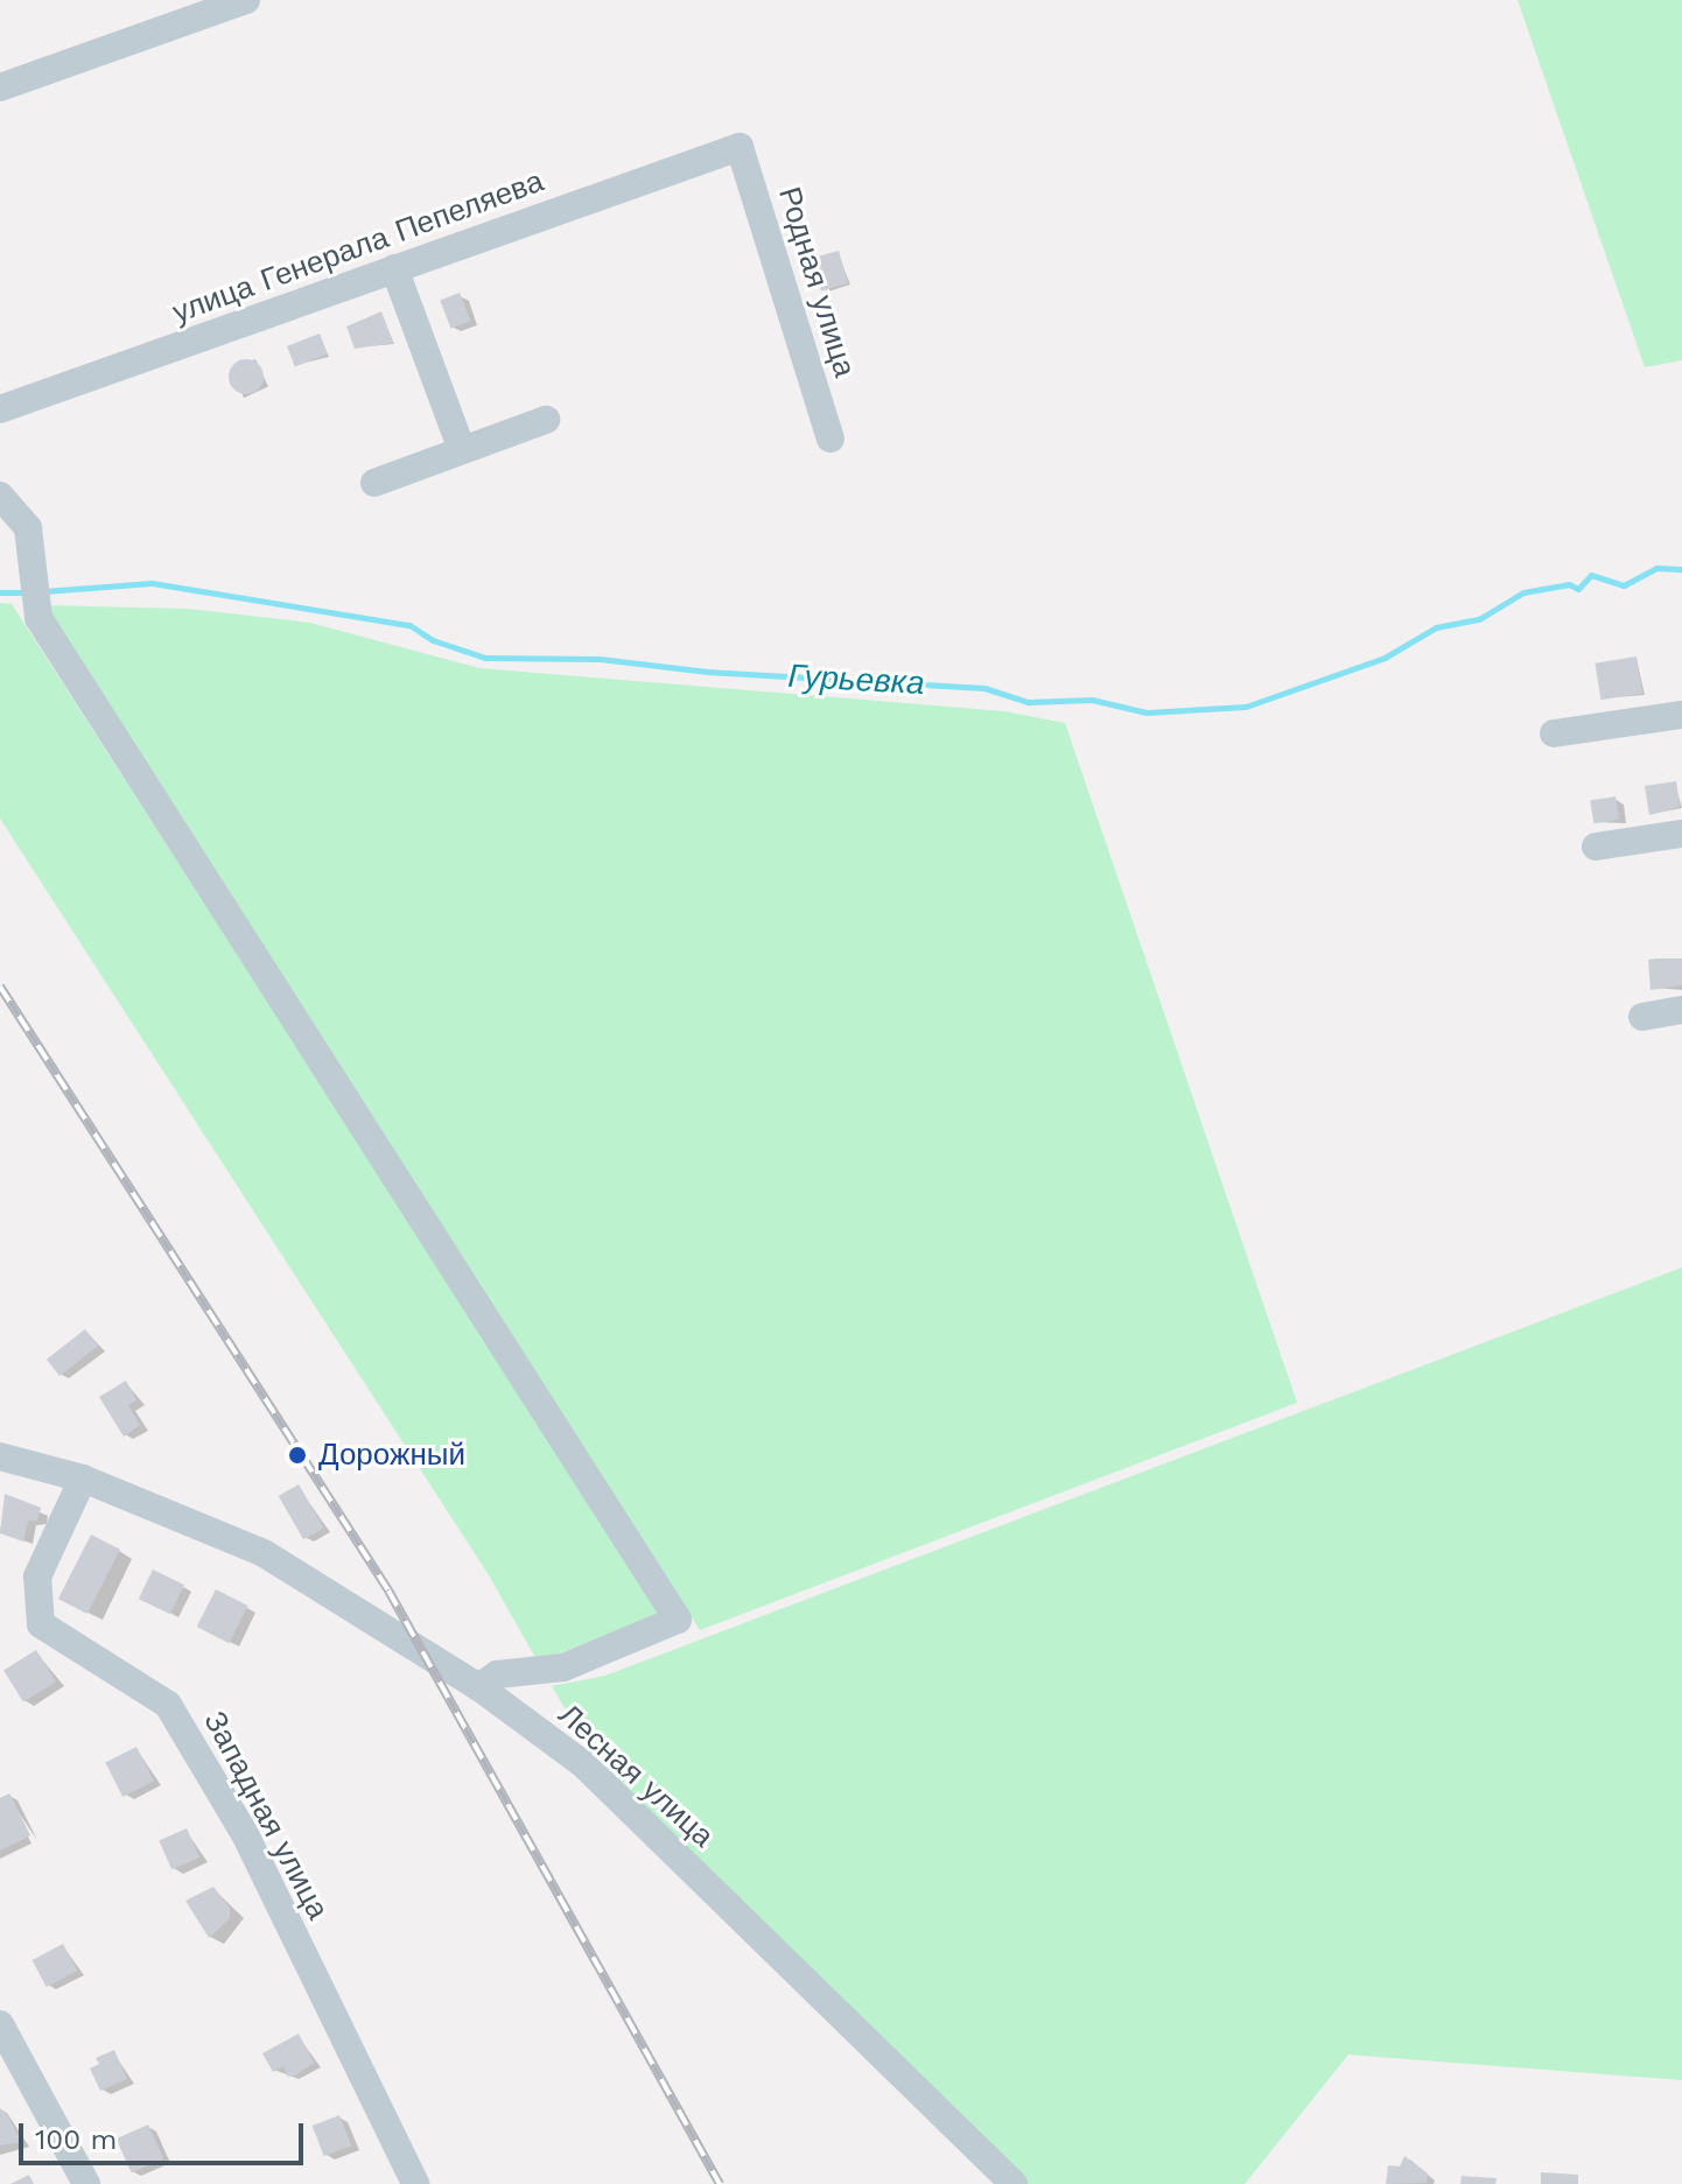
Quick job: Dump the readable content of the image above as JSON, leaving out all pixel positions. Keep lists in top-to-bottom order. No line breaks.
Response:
{"streets":{"street":["улица Генерала Пепеляева","Родная улица","Лесная улица","Западная улица"]},"crossings":[["улица Генерала Пепеляева","Родная улица"],["Лесная улица","Западная улица"]],"water":["Гурьевка"],"places":["Дорожный"],"scale_bar":"100 m"}
